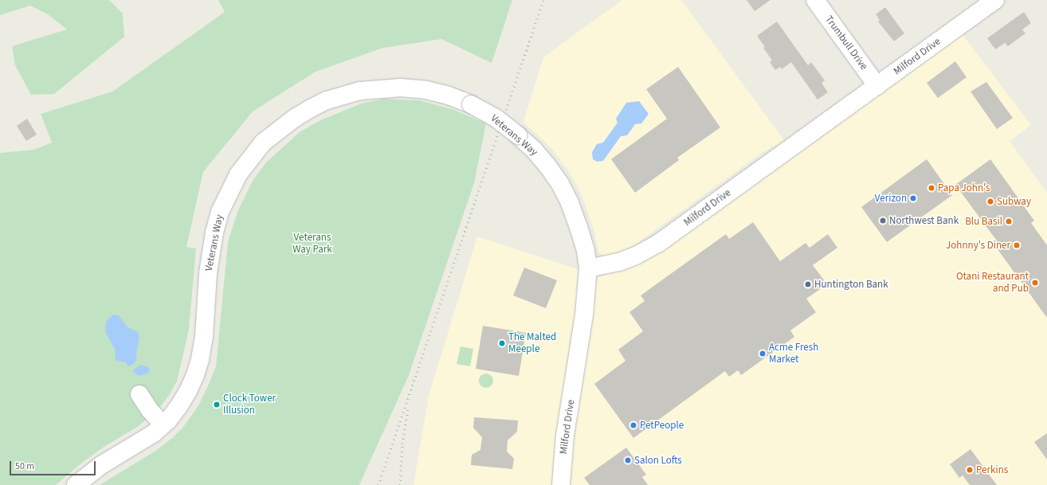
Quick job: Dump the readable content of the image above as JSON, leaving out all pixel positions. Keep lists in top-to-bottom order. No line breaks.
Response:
{"streets":{"street":["Trumbull Drive","Milford Drive","Veterans Way"]},"crossings":[["Trumbull Drive","Milford Drive"],["Milford Drive","Veterans Way"]],"parks":["Veterans Way Park"],"places":["Papa John's","Verizon","Subway","Northwest Bank","Blu Basil","Johnny's Diner","Otani Restaurant and Pub","Huntington Bank","The Malted Meeple","Acme Fresh Market","Clock Tower Illusion","PetPeople","Salon Lofts","Perkins"],"scale_bar":"50 m"}
